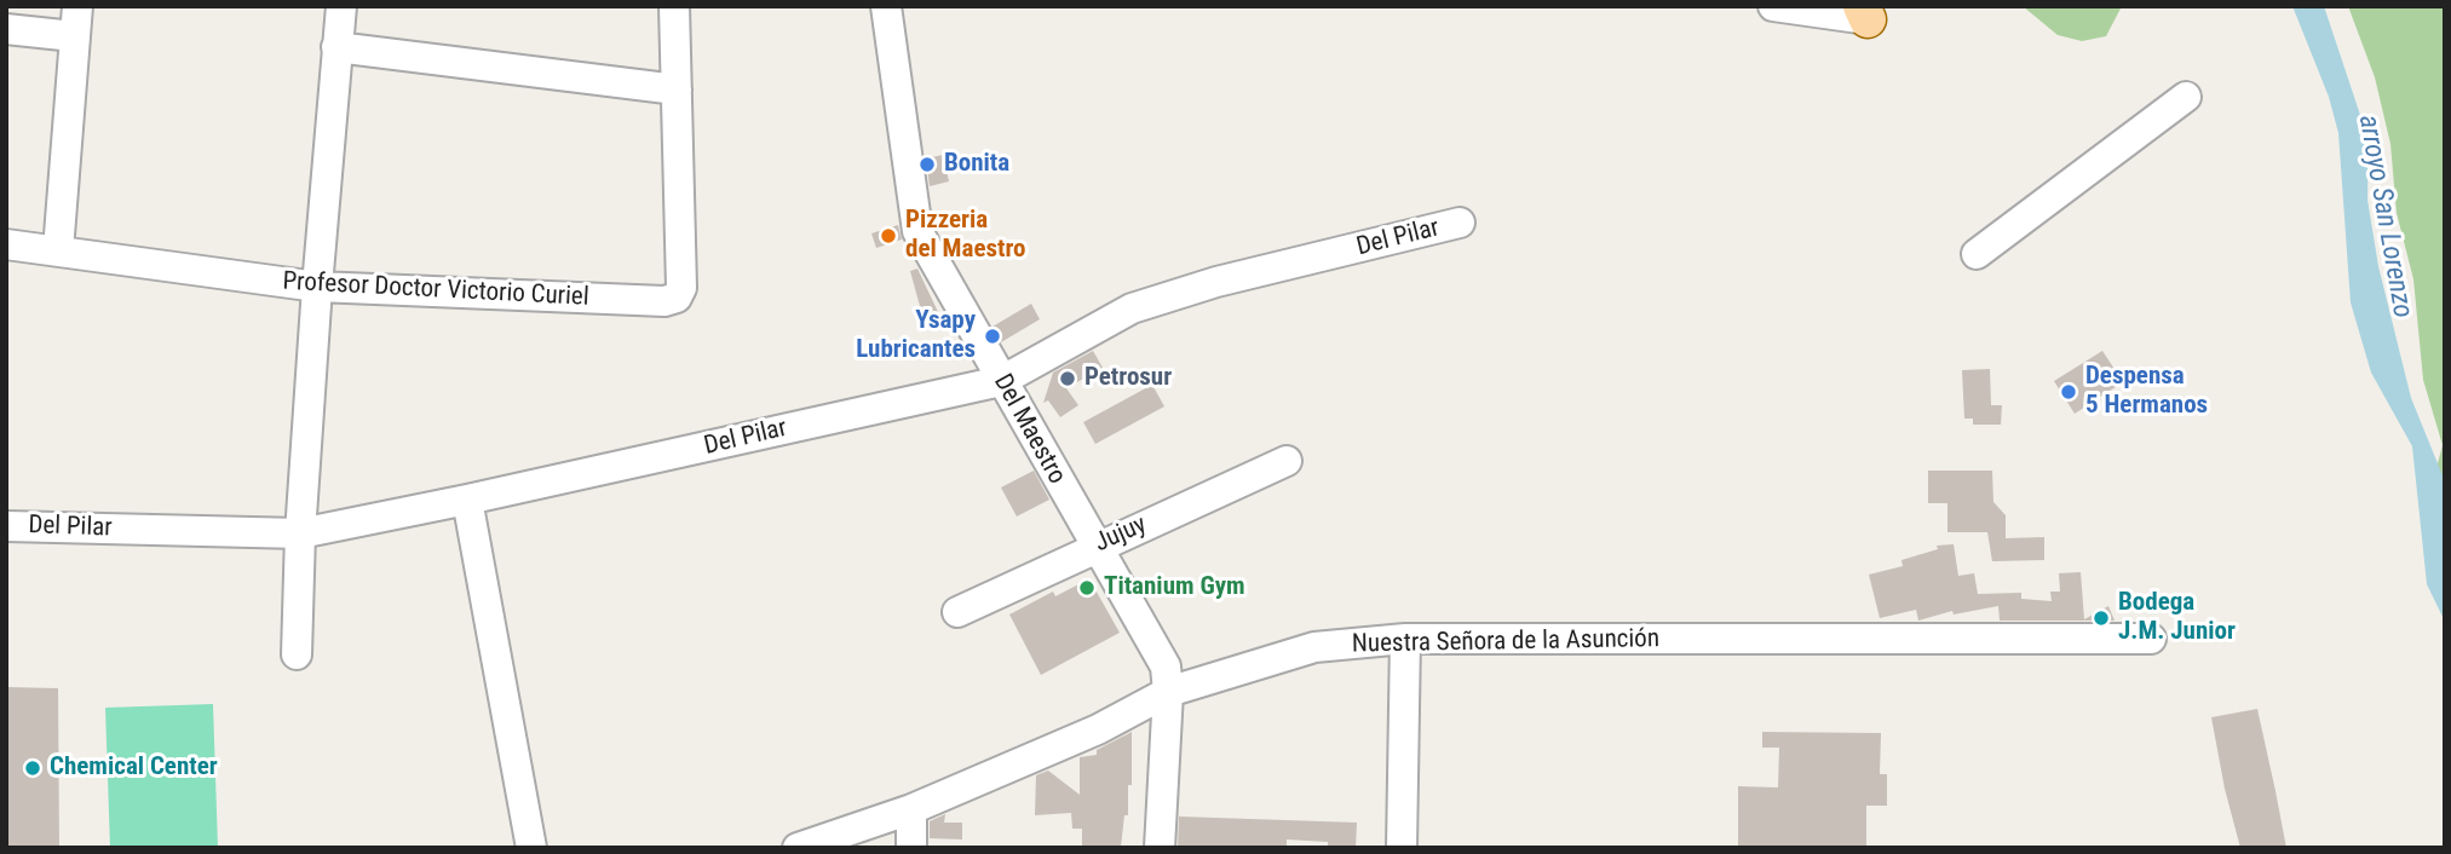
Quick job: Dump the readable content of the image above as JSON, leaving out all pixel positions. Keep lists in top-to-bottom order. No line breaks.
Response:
{"streets":{"street":["Del Pilar","Profesor Doctor Victorio Curiel","Del Maestro","Jujuy","Nuestra Señora de la Asunción"]},"crossings":[["Del Pilar","Del Maestro"],["Del Maestro","Jujuy"],["Del Maestro","Nuestra Señora de la Asunción"]],"water":["arroyo San Lorenzo"],"places":["Bonita","Pizzeria del Maestro","Ysapy Lubricantes","Petrosur","Despensa 5 Hermanos","Titanium Gym","Bodega J.M. Junior","Chemical Center"]}
